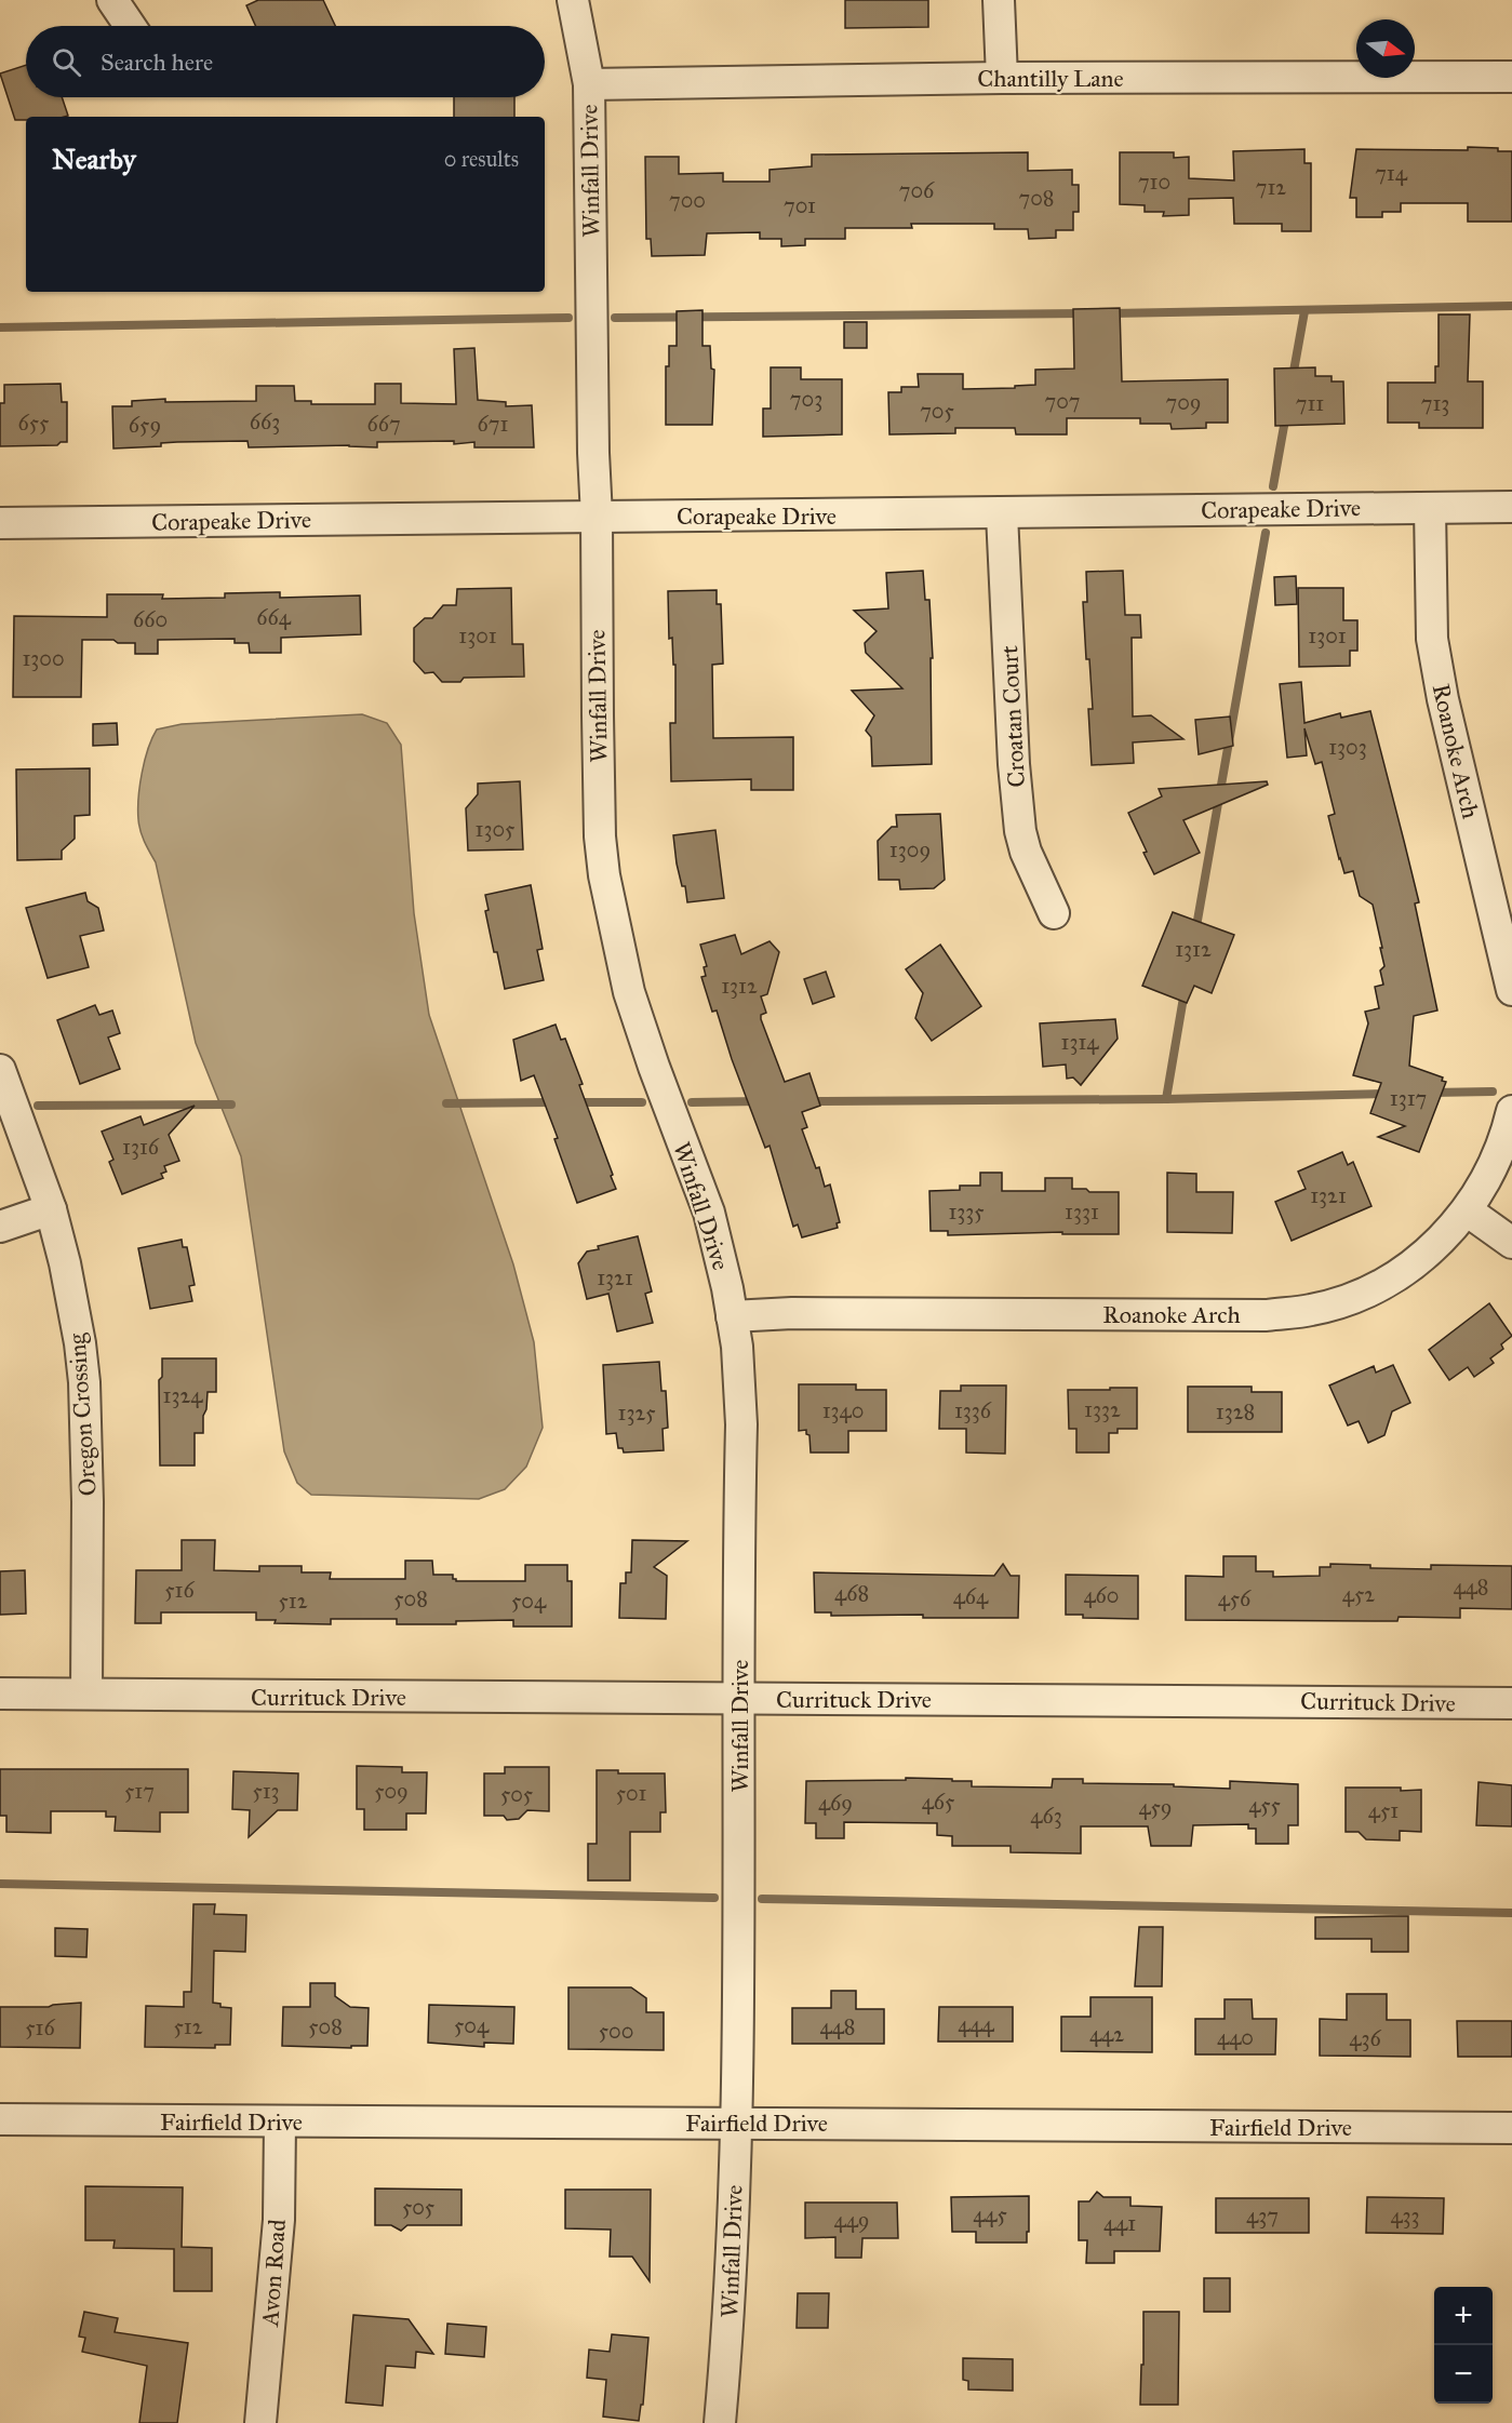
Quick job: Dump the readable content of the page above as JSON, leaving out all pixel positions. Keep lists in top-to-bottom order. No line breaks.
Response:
{"streets":{"street":["Chantilly Lane","Winfall Drive","Corapeake Drive","Croatan Court","Roanoke Arch","Oregon Crossing","Currituck Drive","Fairfield Drive","Avon Road"]},"crossings":[["Chantilly Lane","Winfall Drive"],["Winfall Drive","Corapeake Drive"],["Winfall Drive","Roanoke Arch"],["Winfall Drive","Currituck Drive"],["Winfall Drive","Fairfield Drive"],["Corapeake Drive","Croatan Court"],["Corapeake Drive","Roanoke Arch"],["Oregon Crossing","Currituck Drive"],["Fairfield Drive","Avon Road"]],"house_numbers":["714","710","712","706","708","700","701","703","707","709","711","713","705","663","655","667","671","659","664","660","1301","1301","1300","1303","1305","1309","1312","1312","1314","1317","1316","1321","1335","1331","1321","1324","1332","1340","1336","1328","1325","448","516","468","452","460","464","508","456","512","504","517","513","509","501","505","465","469","455","459","451","463","444","504","512","508","448","516","500","442","440","436","505","445","437","433","449","441"],"north":"right","page":{"search":"Search here","heading":["Nearby","0 results"],"map_buttons":["+","−"]}}
